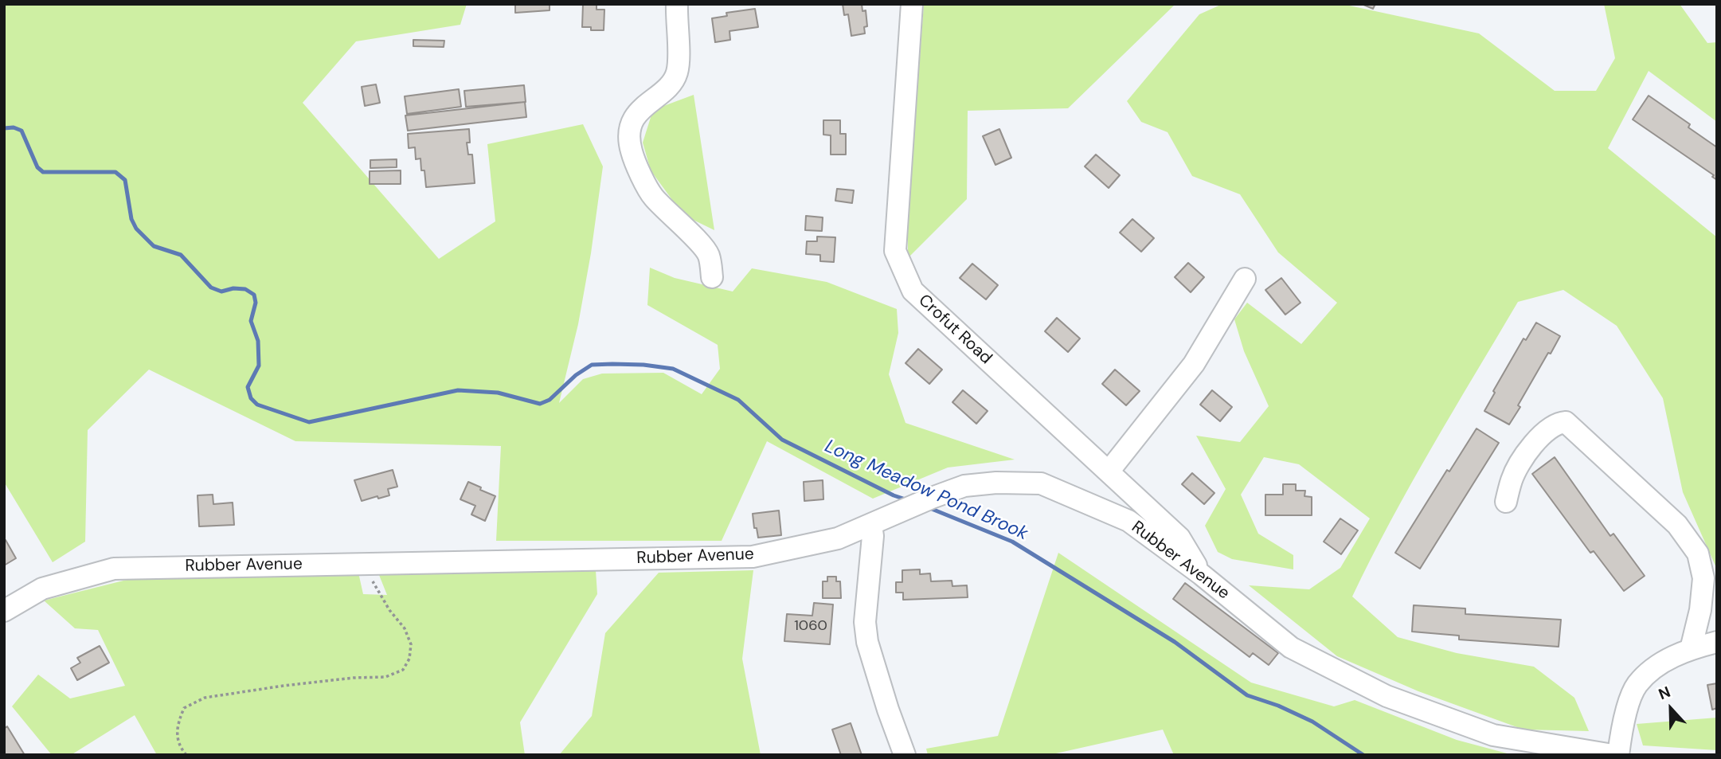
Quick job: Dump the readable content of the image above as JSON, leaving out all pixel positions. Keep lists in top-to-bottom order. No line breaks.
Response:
{"streets":{"street":["Crofut Road","Rubber Avenue"]},"crossings":[["Crofut Road","Rubber Avenue"]],"water":["Long Meadow Pond Brook"],"house_numbers":["1060"],"north":"top"}
